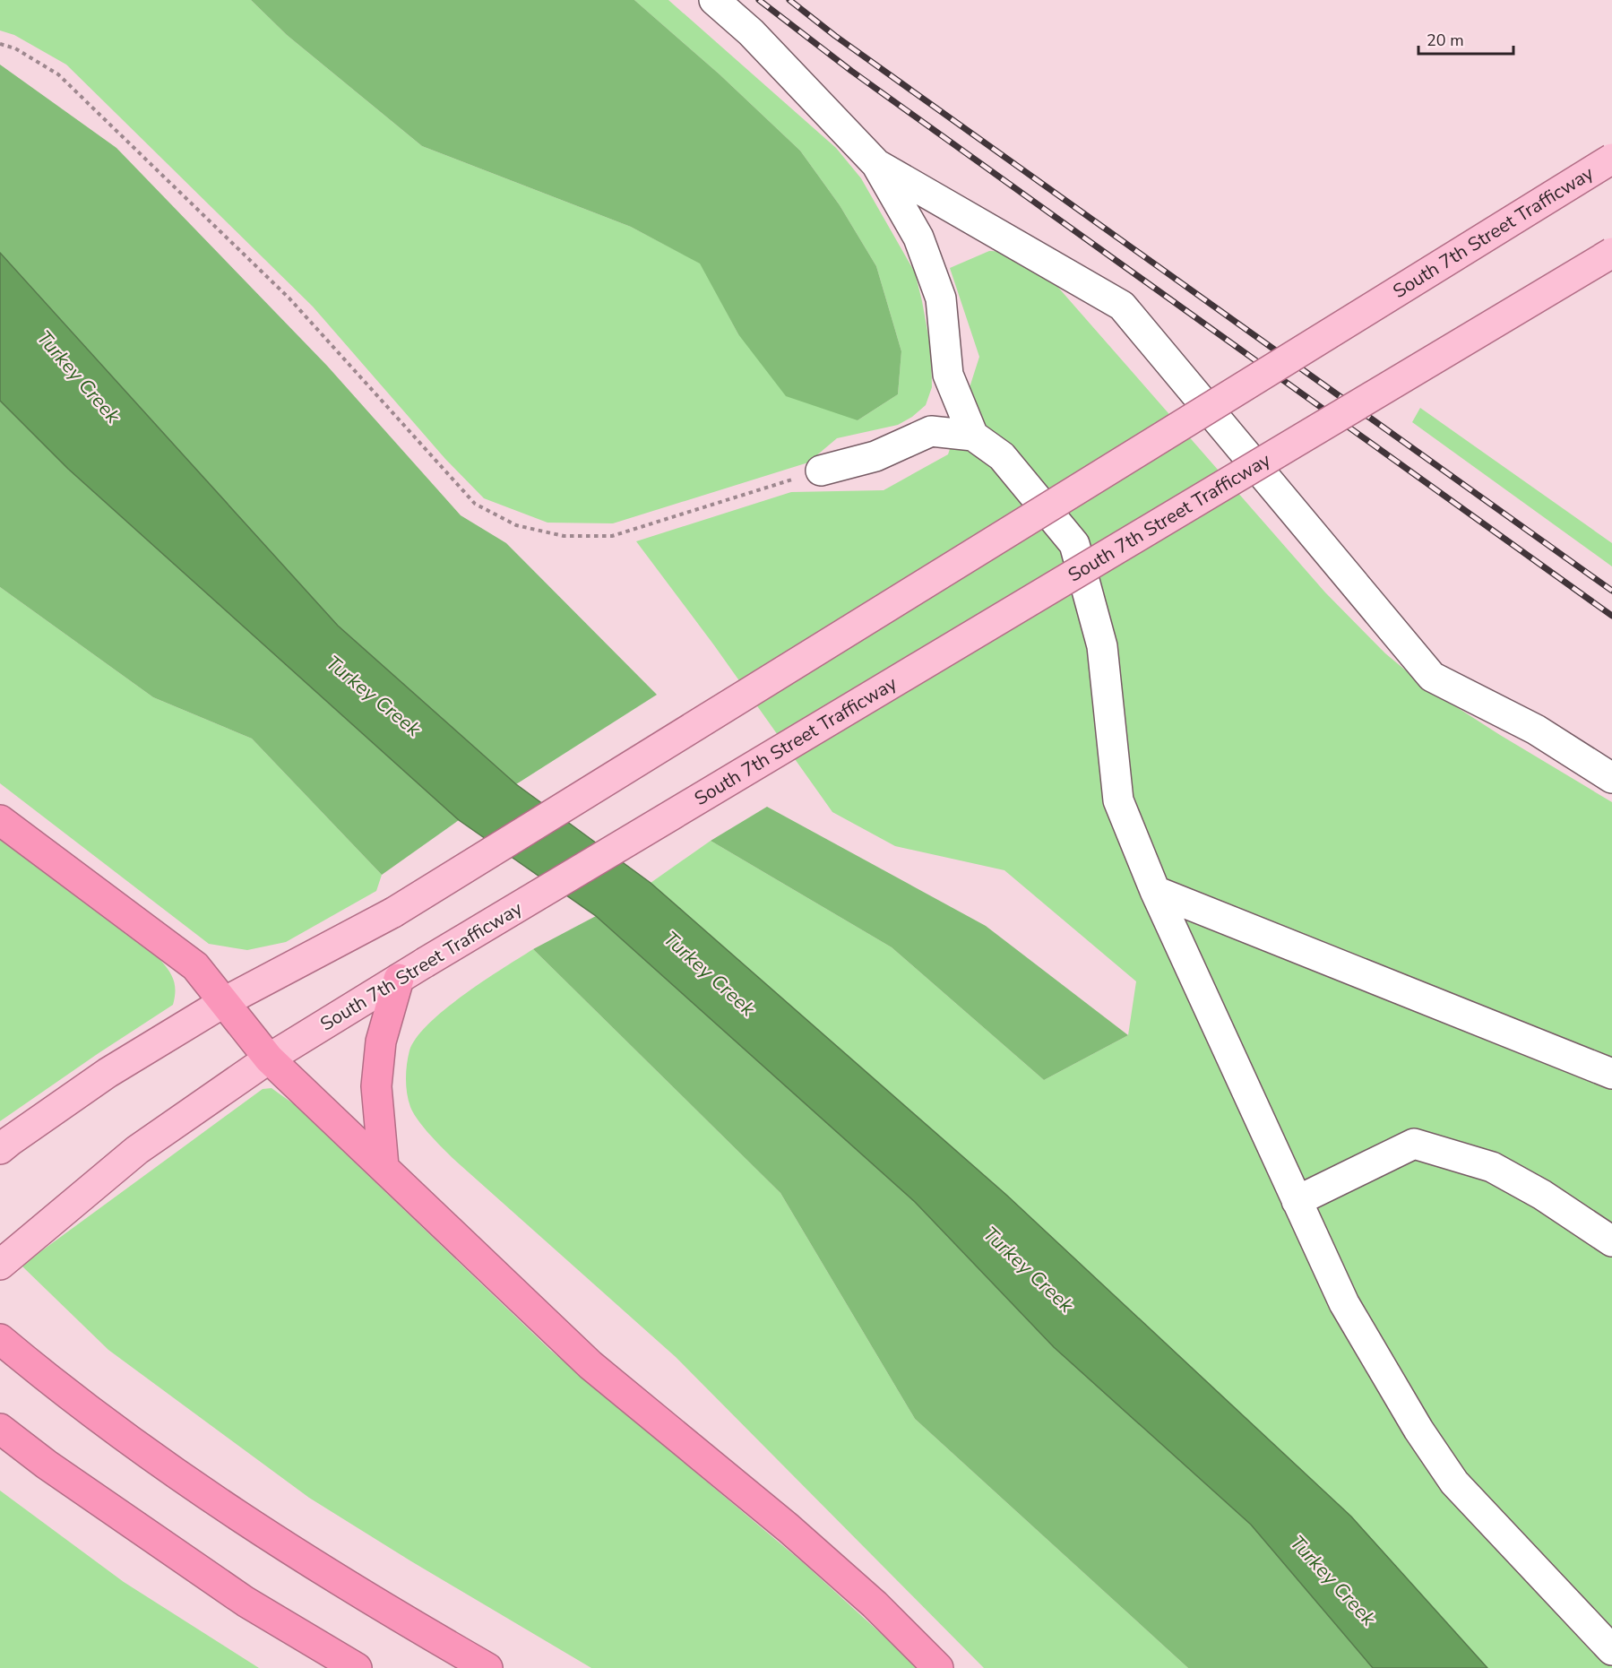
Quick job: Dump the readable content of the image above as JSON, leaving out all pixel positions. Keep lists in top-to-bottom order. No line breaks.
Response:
{"streets":{"main road":["South 7th Street Trafficway"]},"water":["Turkey Creek"],"scale_bar":"20 m"}
